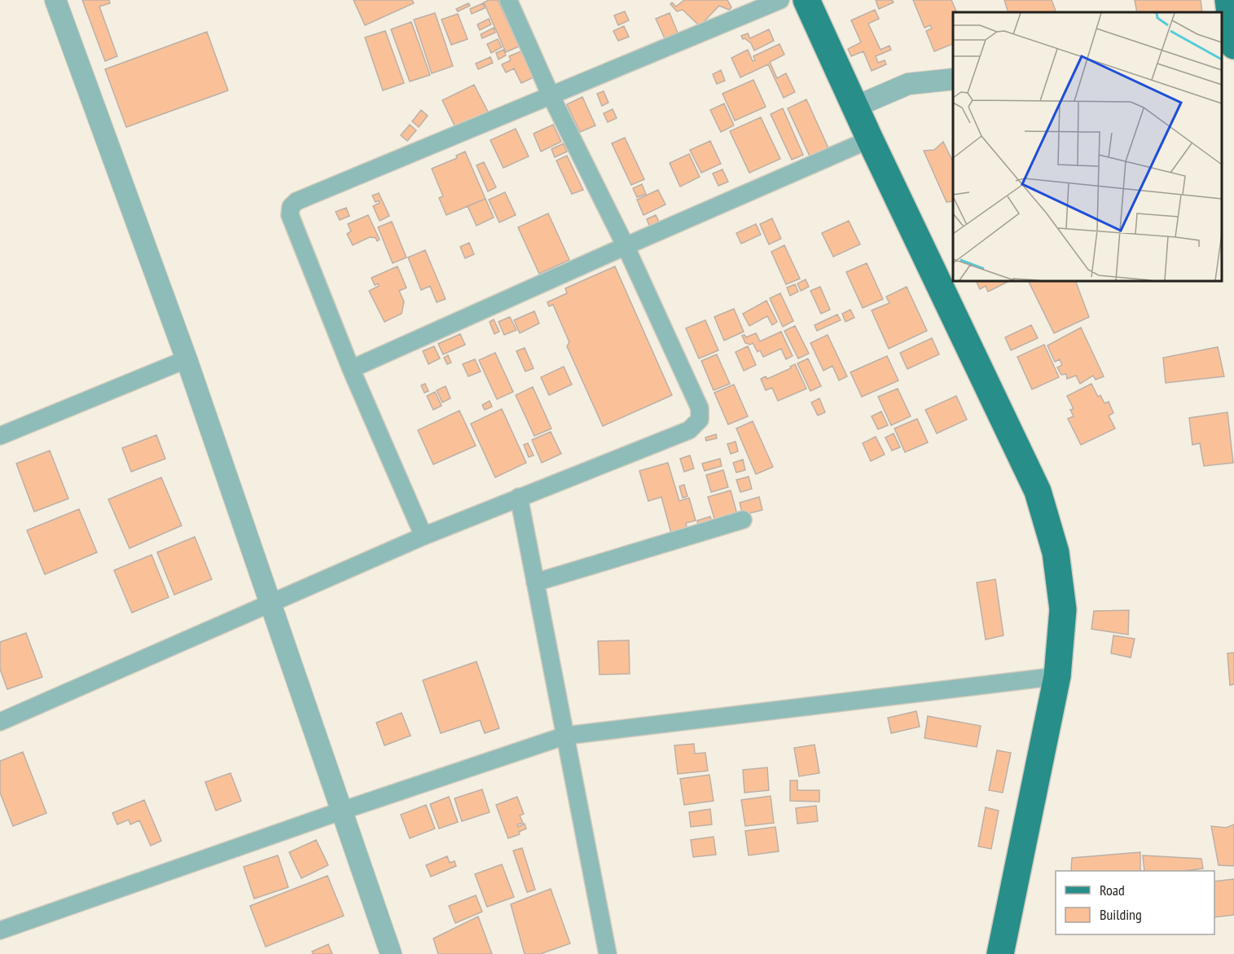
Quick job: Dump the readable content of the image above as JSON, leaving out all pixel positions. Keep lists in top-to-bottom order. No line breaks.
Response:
{"legend":["Road","Building"]}
